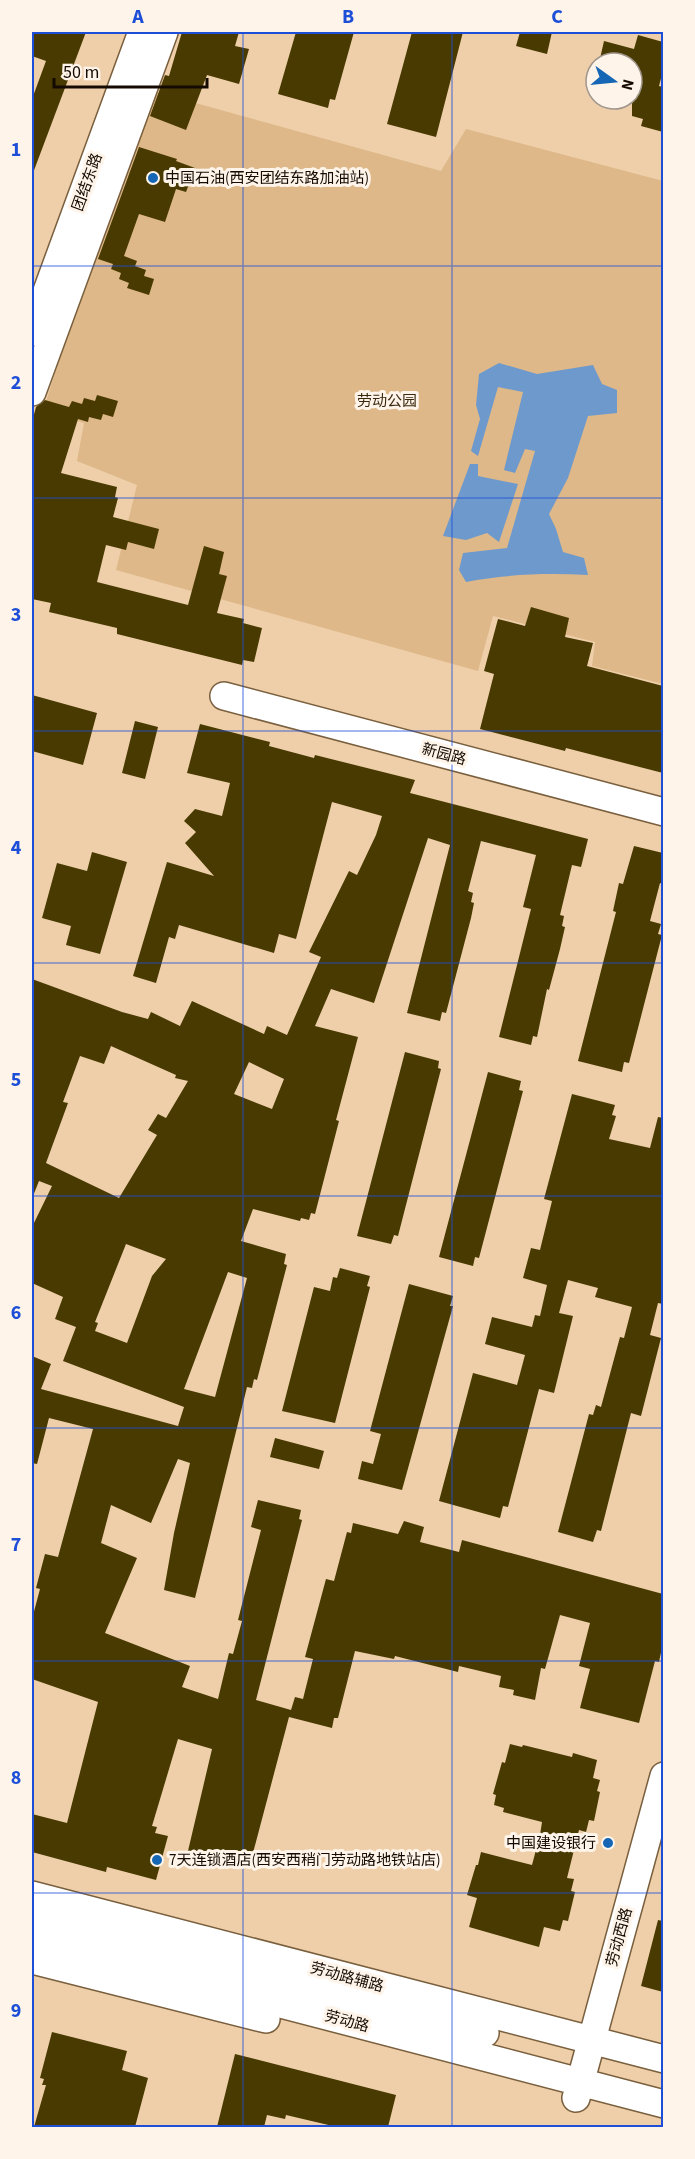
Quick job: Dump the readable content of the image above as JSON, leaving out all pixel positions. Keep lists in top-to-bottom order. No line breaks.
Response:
{"streets":{"street":["团结东路","新园路","劳动西路","劳动路辅路","劳动路"]},"crossings":[["劳动西路","劳动路辅路"],["劳动西路","劳动路"],["劳动路辅路","劳动路"]],"parks":["劳动公园"],"places":["中国石油(西安团结东路加油站)","中国建设银行","7天连锁酒店(西安西稍门劳动路地铁站店)"],"scale_bar":"50 m","north":"right","grid":{"columns":["A","B","C"],"rows":["1","2","3","4","5","6","7","8","9"]}}
